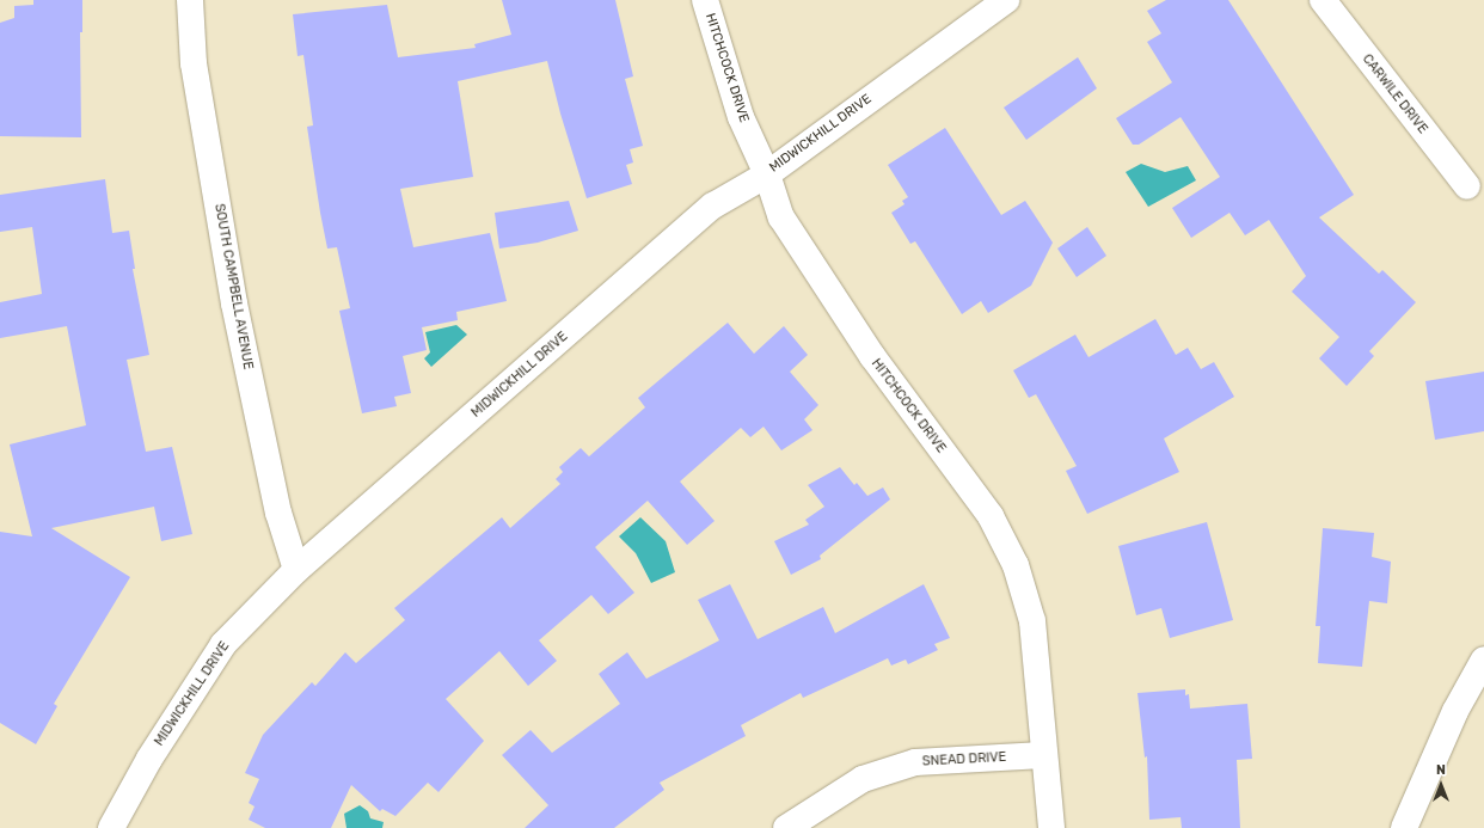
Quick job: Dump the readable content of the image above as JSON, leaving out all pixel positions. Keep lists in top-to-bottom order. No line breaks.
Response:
{"streets":{"street":["HITCHCOCK DRIVE","CARWILE DRIVE","MIDWICKHILL DRIVE","SOUTH CAMPBELL AVENUE","SNEAD DRIVE"]},"crossings":[["HITCHCOCK DRIVE","MIDWICKHILL DRIVE"],["HITCHCOCK DRIVE","SNEAD DRIVE"],["MIDWICKHILL DRIVE","SOUTH CAMPBELL AVENUE"]],"north":"top"}
